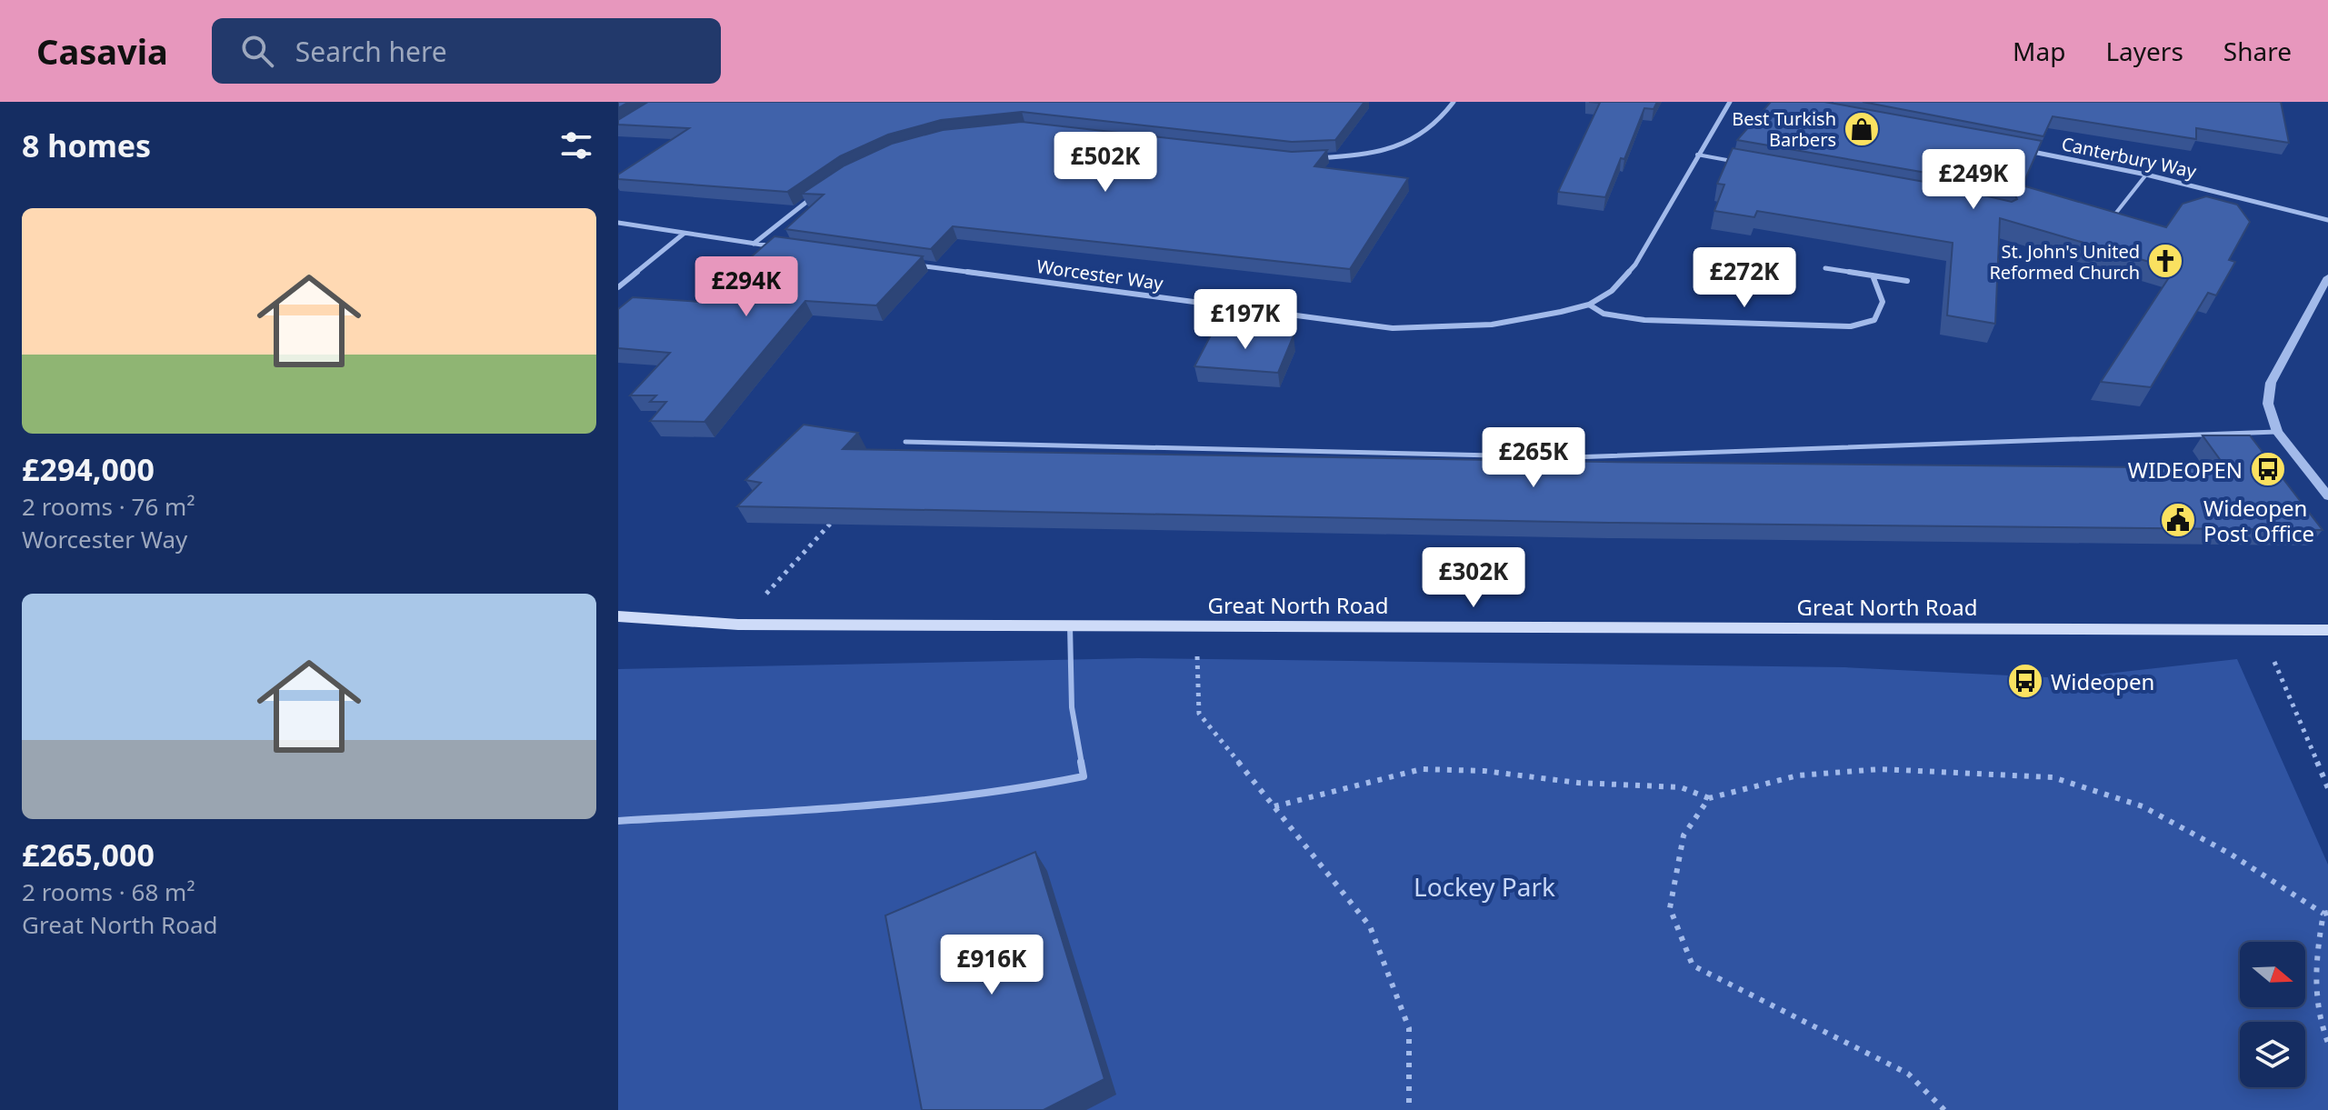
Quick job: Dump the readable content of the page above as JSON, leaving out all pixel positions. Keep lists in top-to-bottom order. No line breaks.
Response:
{"streets":{"main road":["Great North Road"],"street":["Canterbury Way","Worcester Way"]},"parks":["Lockey Park"],"places":{"shop":["Best Turkish Barbers"],"church":["St. John's United Reformed Church"],"bus stop":["WIDEOPEN","Wideopen"],"public building":["Wideopen Post Office"]},"north":"right","page":{"header":"Casavia","search":"Search here","nav":["Map","Layers","Share"],"heading":"8 homes","price":["£502K","£249K","£272K","£294K","£197K","£265K","£302K","£916K"],"list":[{"name":"£294,000","note":"2 rooms · 76 m² · Worcester Way"},{"name":"£265,000","note":"2 rooms · 68 m² · Great North Road"}]}}
